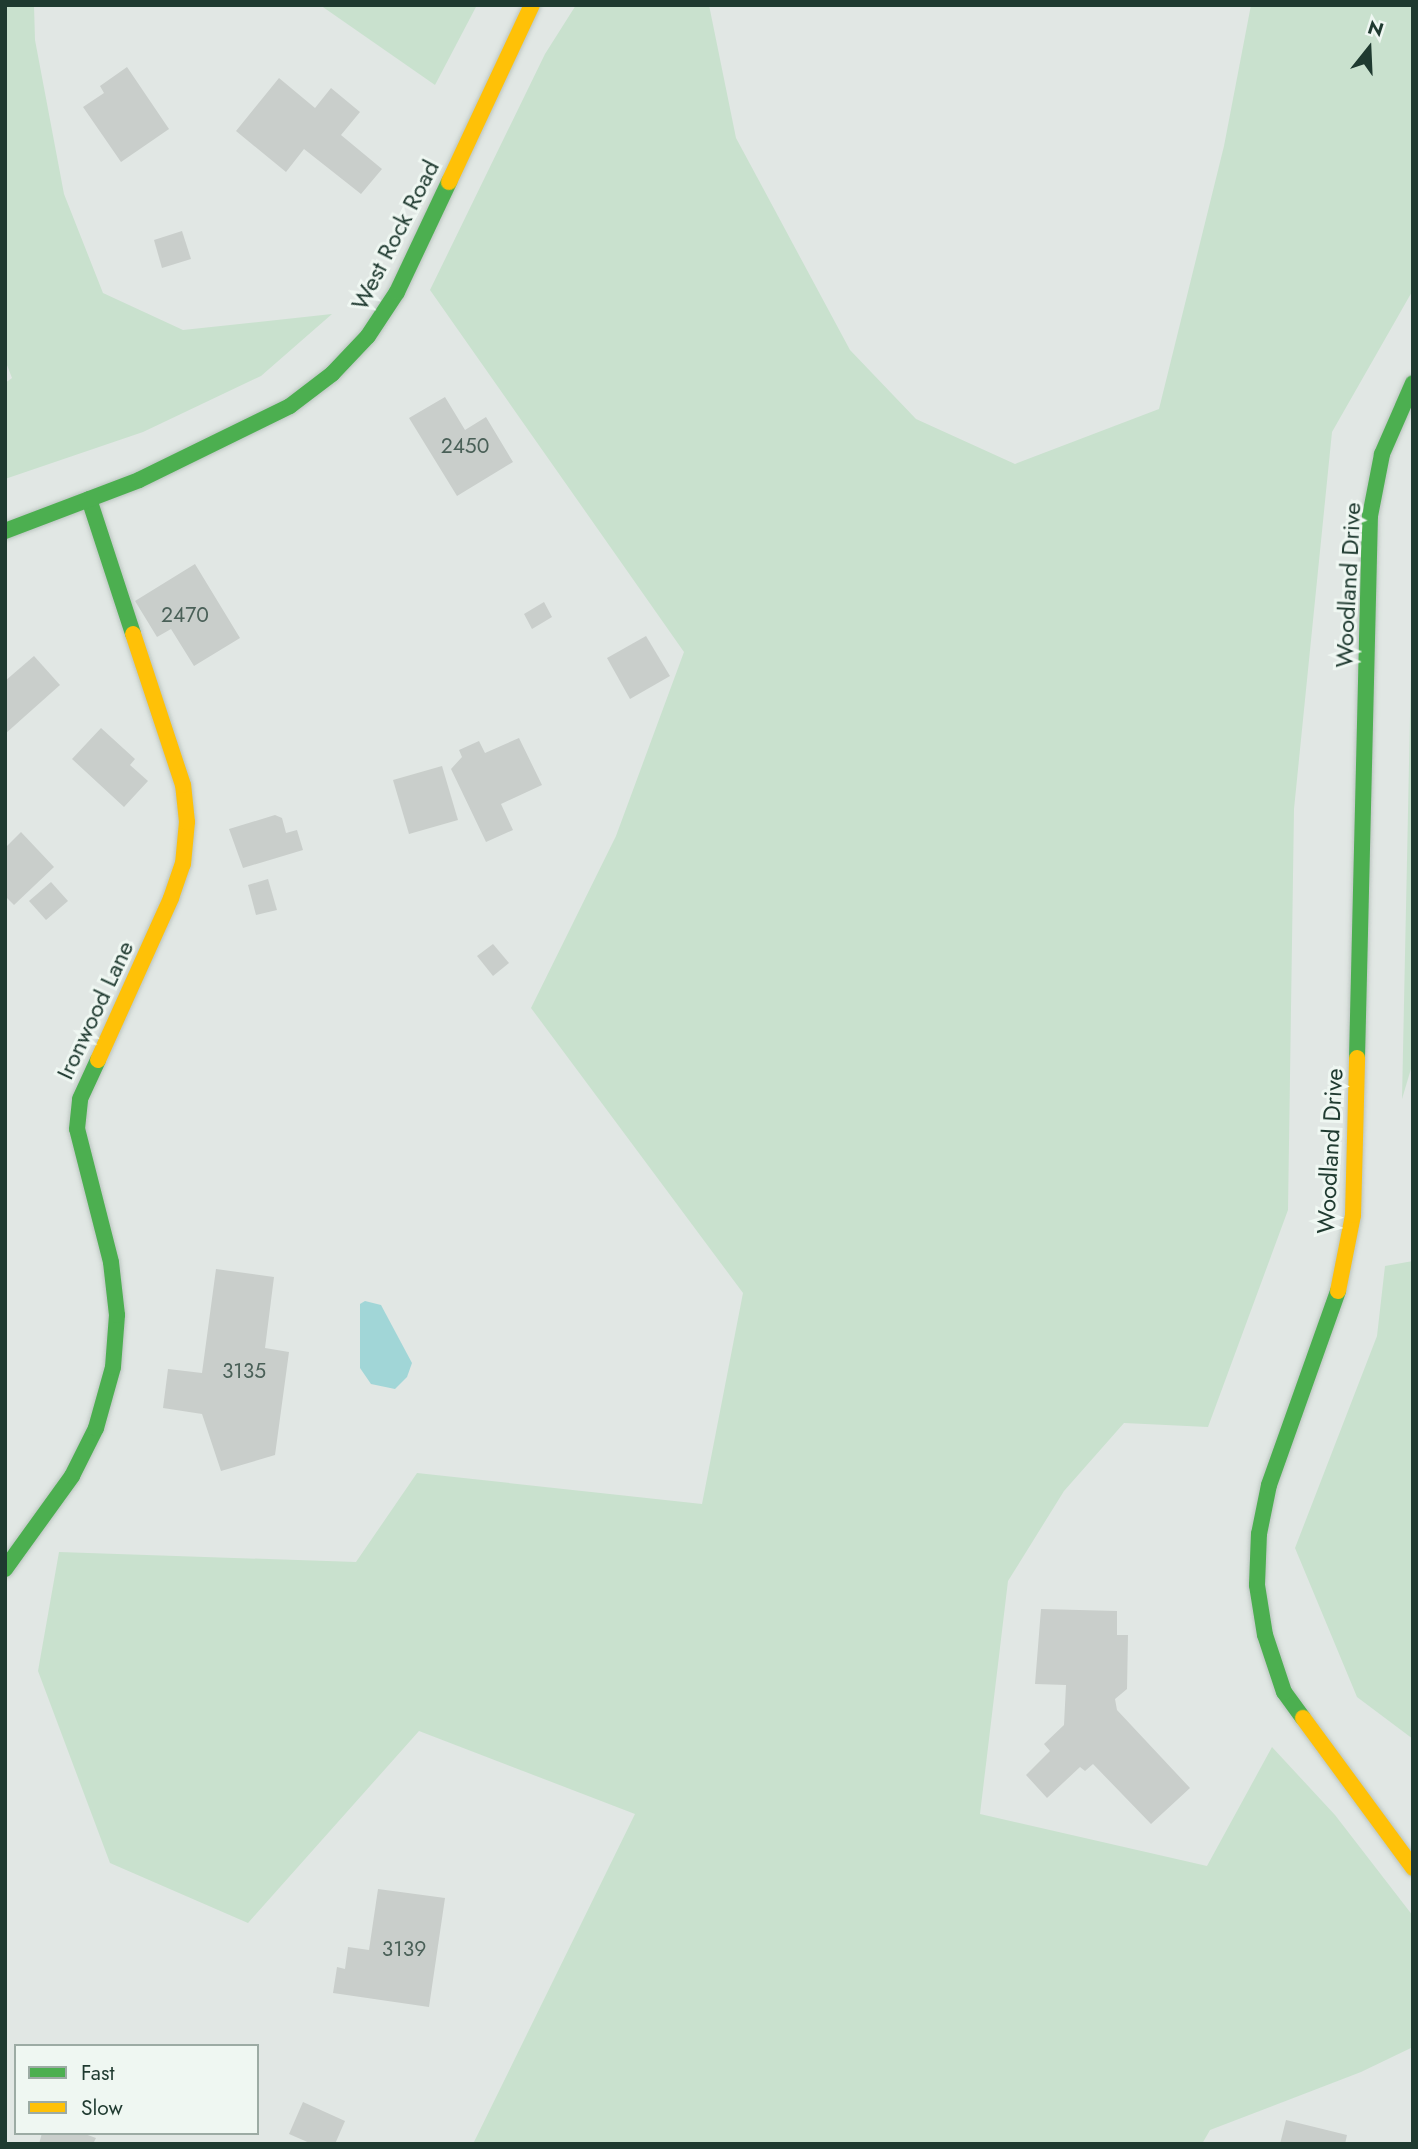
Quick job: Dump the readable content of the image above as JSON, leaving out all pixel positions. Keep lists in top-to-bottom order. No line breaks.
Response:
{"streets":{"street":["West Rock Road","Woodland Drive","Ironwood Lane"]},"crossings":[["West Rock Road","Ironwood Lane"]],"house_numbers":["2450","2470","3135","3139"],"legend":["Fast","Slow"],"north":"top"}
